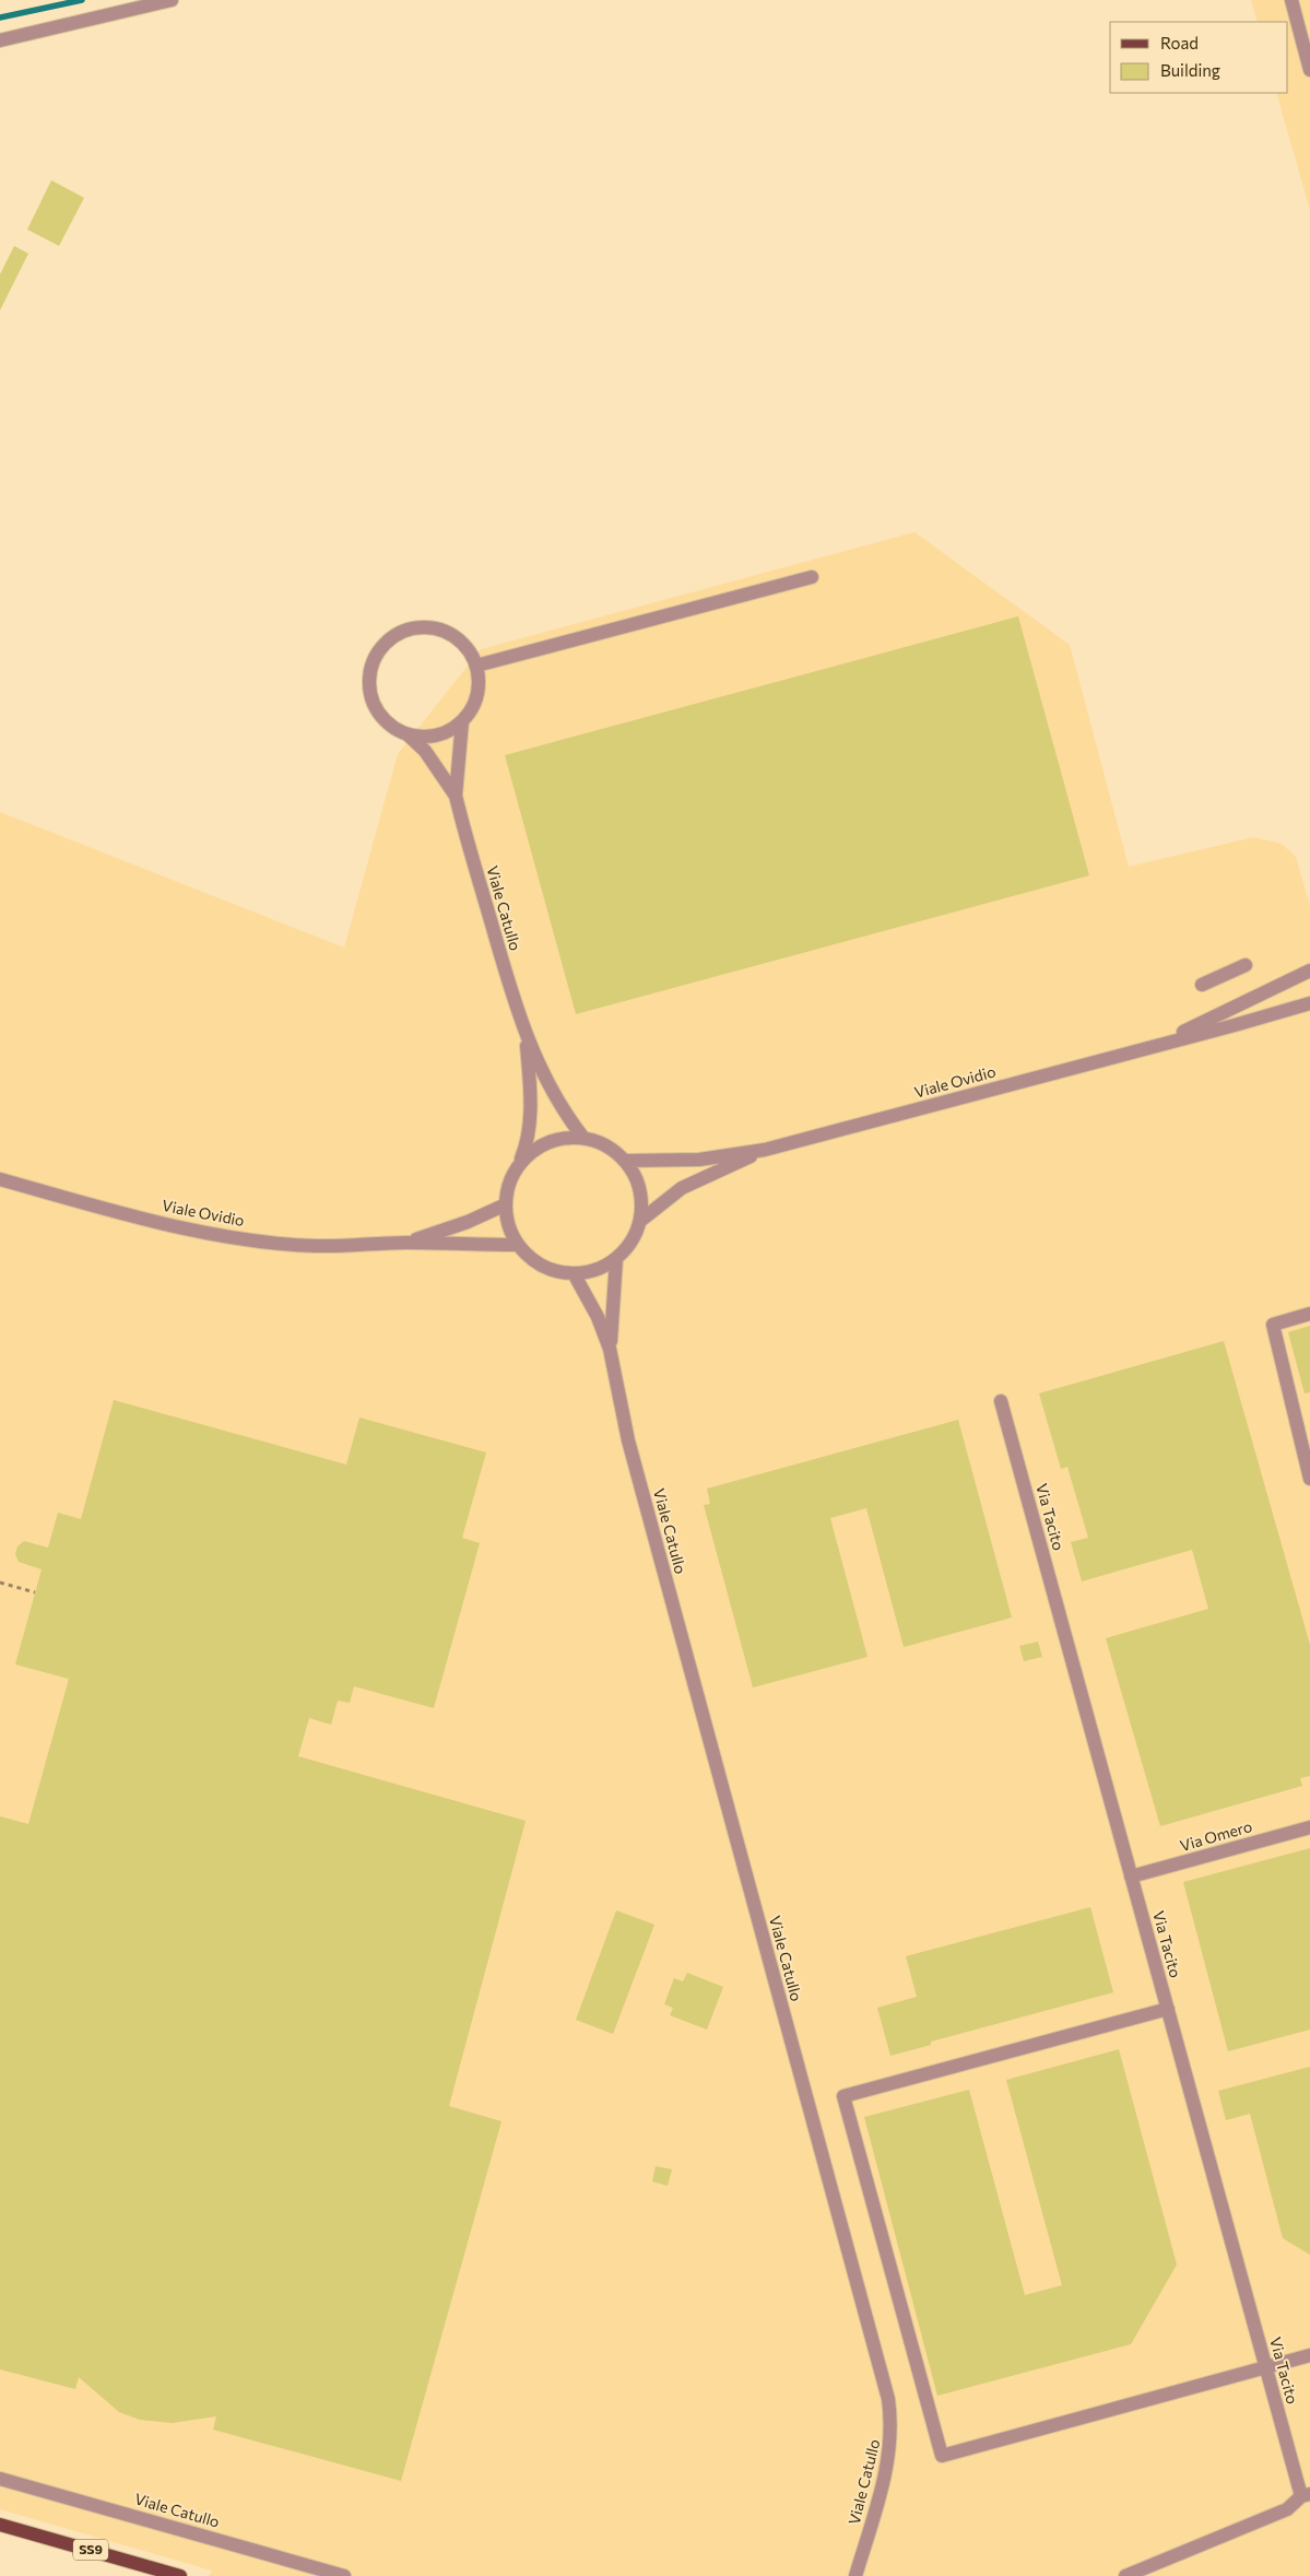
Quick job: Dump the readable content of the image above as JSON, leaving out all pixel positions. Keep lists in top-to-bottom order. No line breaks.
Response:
{"streets":{"main road":["SS9"],"street":["Viale Catullo","Viale Ovidio","Via Tacito","Via Omero"]},"crossings":[["Viale Catullo","Viale Ovidio"],["Via Tacito","Via Omero"]],"legend":["Road","Building"]}
